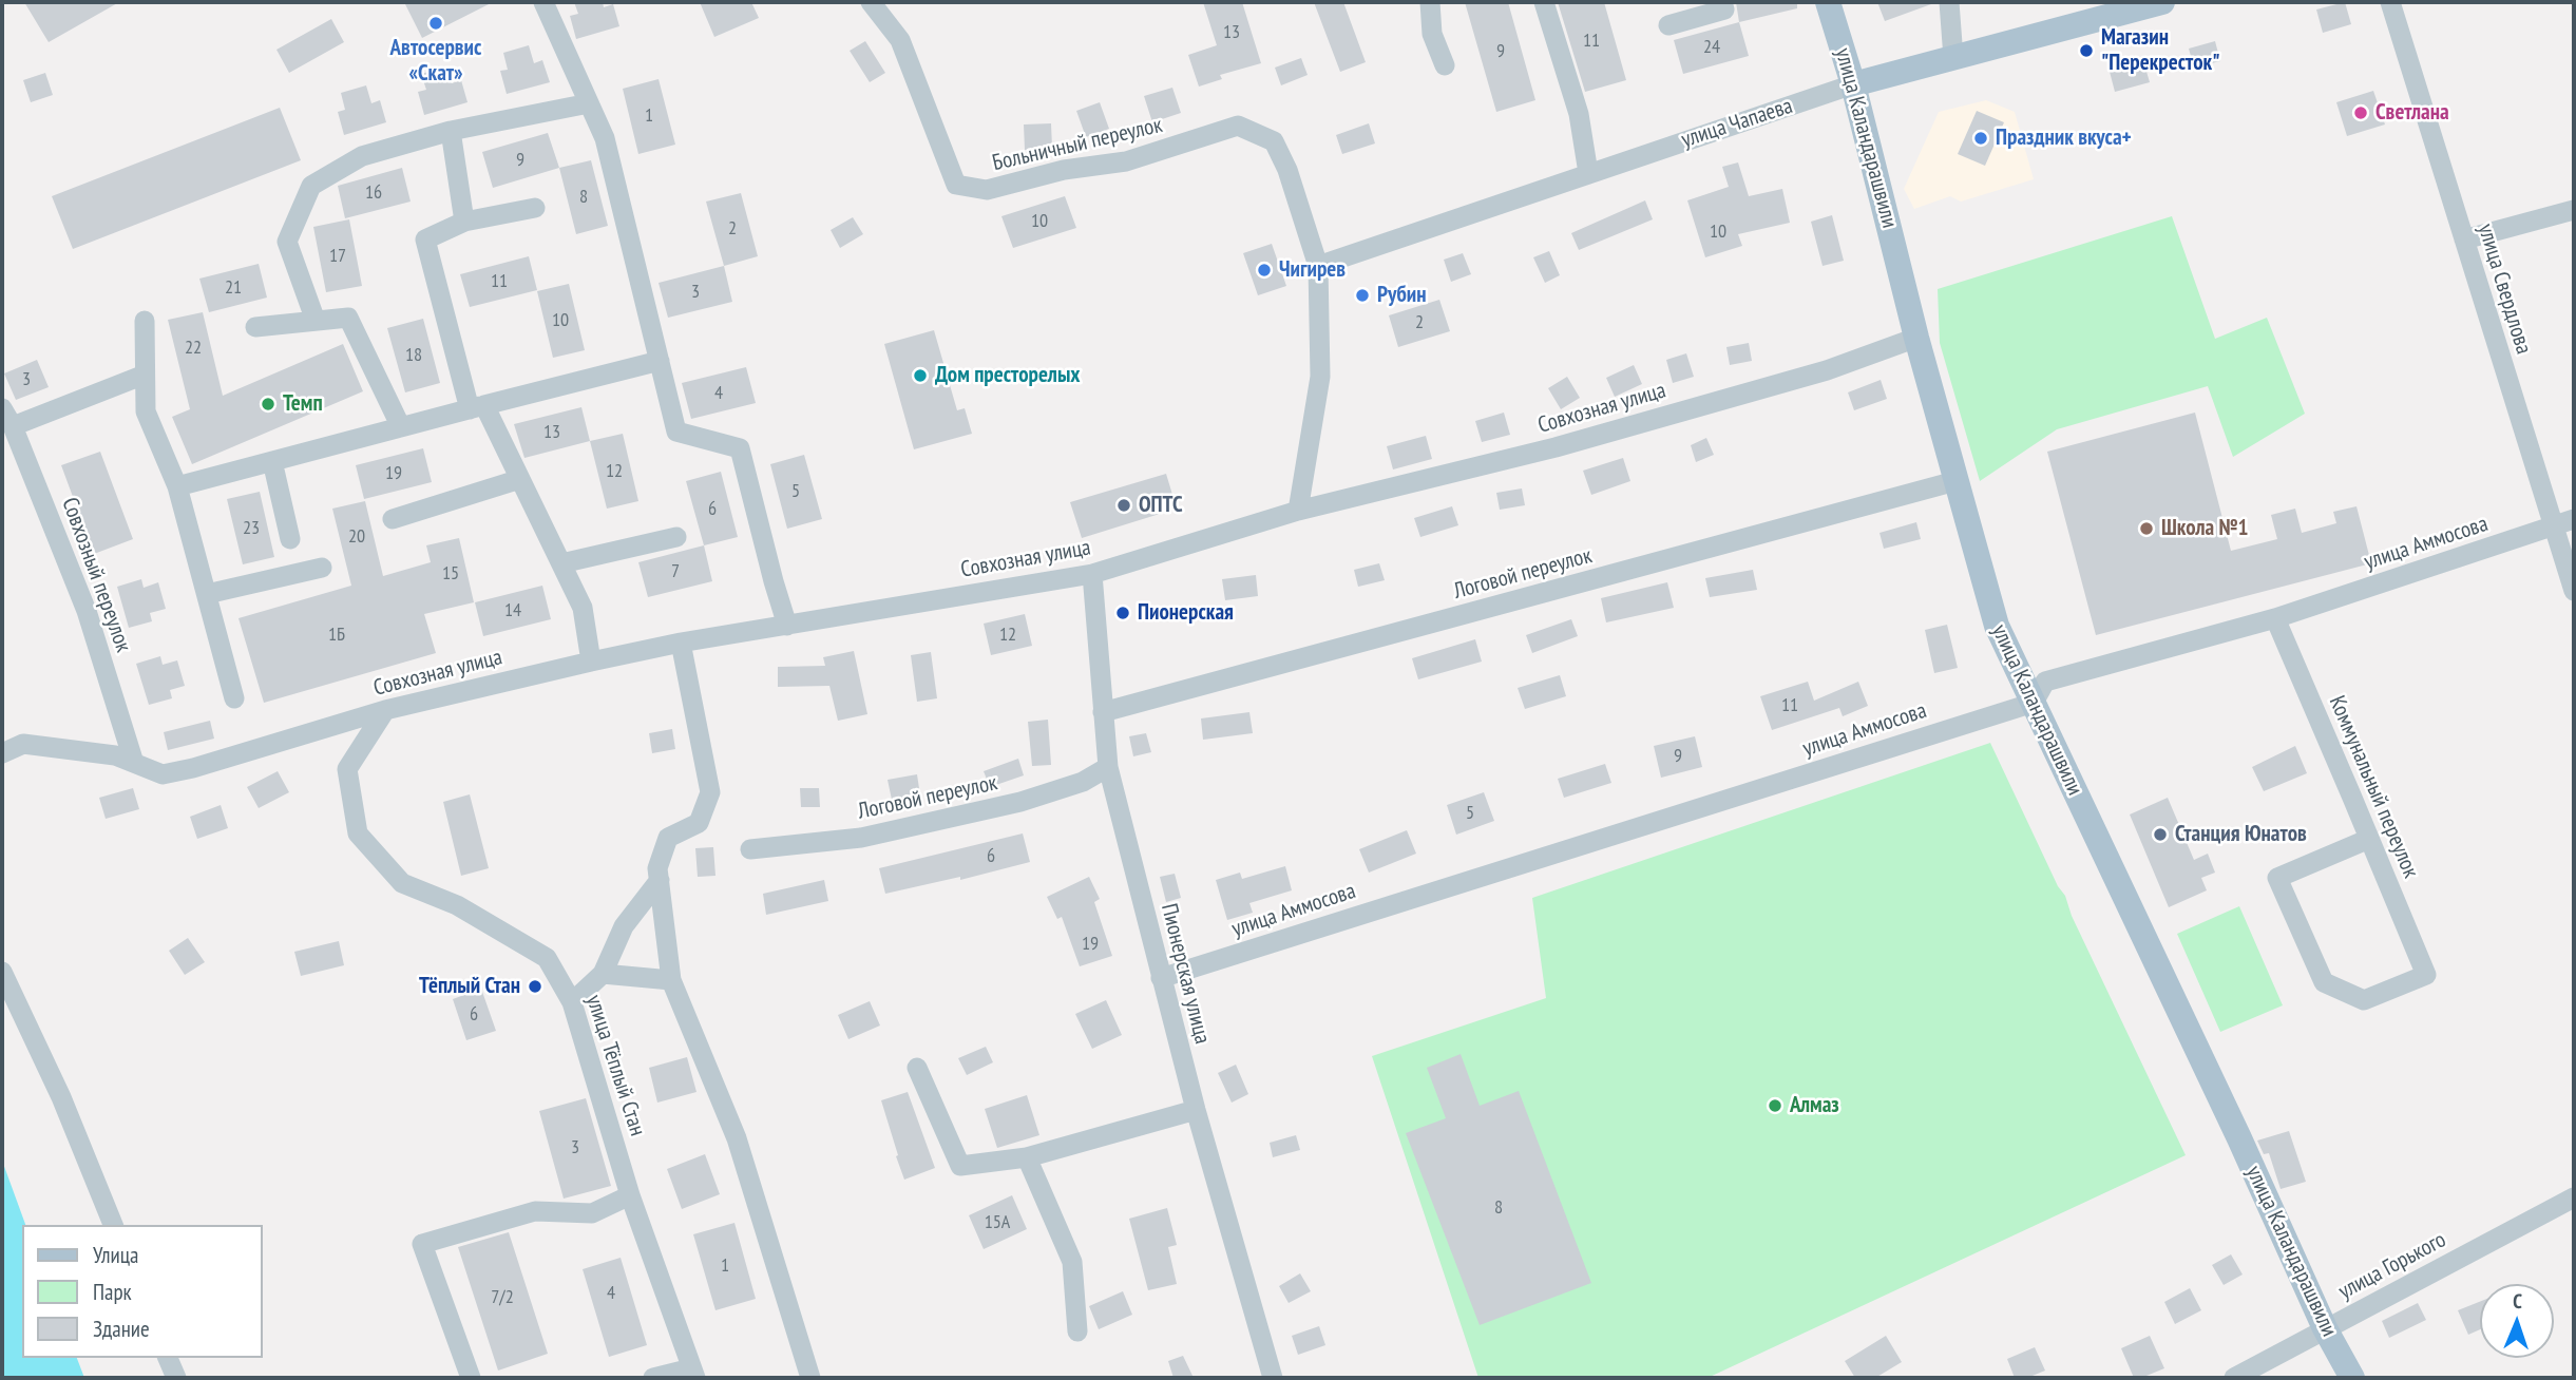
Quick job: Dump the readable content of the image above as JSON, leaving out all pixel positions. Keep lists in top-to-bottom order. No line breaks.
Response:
{"streets":{"main road":["улица Чапаева","улица Каландарашвили"],"street":["Больничный переулок","улица Свердлова","Совхозная улица","улица Аммосова","Логовой переулок","Совхозный переулок","Коммунальный переулок","Пионерская улица","улица Тёплый Стан","улица Горького"]},"crossings":[["улица Чапаева","улица Каландарашвили"],["улица Чапаева","Больничный переулок"],["улица Каландарашвили","Совхозная улица"],["улица Каландарашвили","улица Аммосова"],["улица Каландарашвили","Логовой переулок"],["улица Каландарашвили","улица Горького"],["улица Свердлова","улица Аммосова"],["Совхозная улица","Совхозный переулок"],["Совхозная улица","Пионерская улица"],["Совхозная улица","улица Тёплый Стан"],["улица Аммосова","Коммунальный переулок"],["улица Аммосова","Пионерская улица"],["Логовой переулок","Пионерская улица"]],"places":["Автосервис «Скат»","Магазин \"Перекресток\"","Светлана","Праздник вкуса+","Чигирев","Рубин","Дом престорелых","Темп","ОПТС","Школа №1","Пионерская","Станция Юнатов","Тёплый Стан","Алмаз"],"house_numbers":["13","11","24","9","1","9","16","8","10","2","10","17","11","21","3","10","2","22","18","3","4","13","12","19","5","6","23","20","7","15","14","1Б","12","11","9","5","6","19","6","3","8","15А","1","4","7/2"],"legend":["Улица","Парк","Здание"],"north":"top"}
